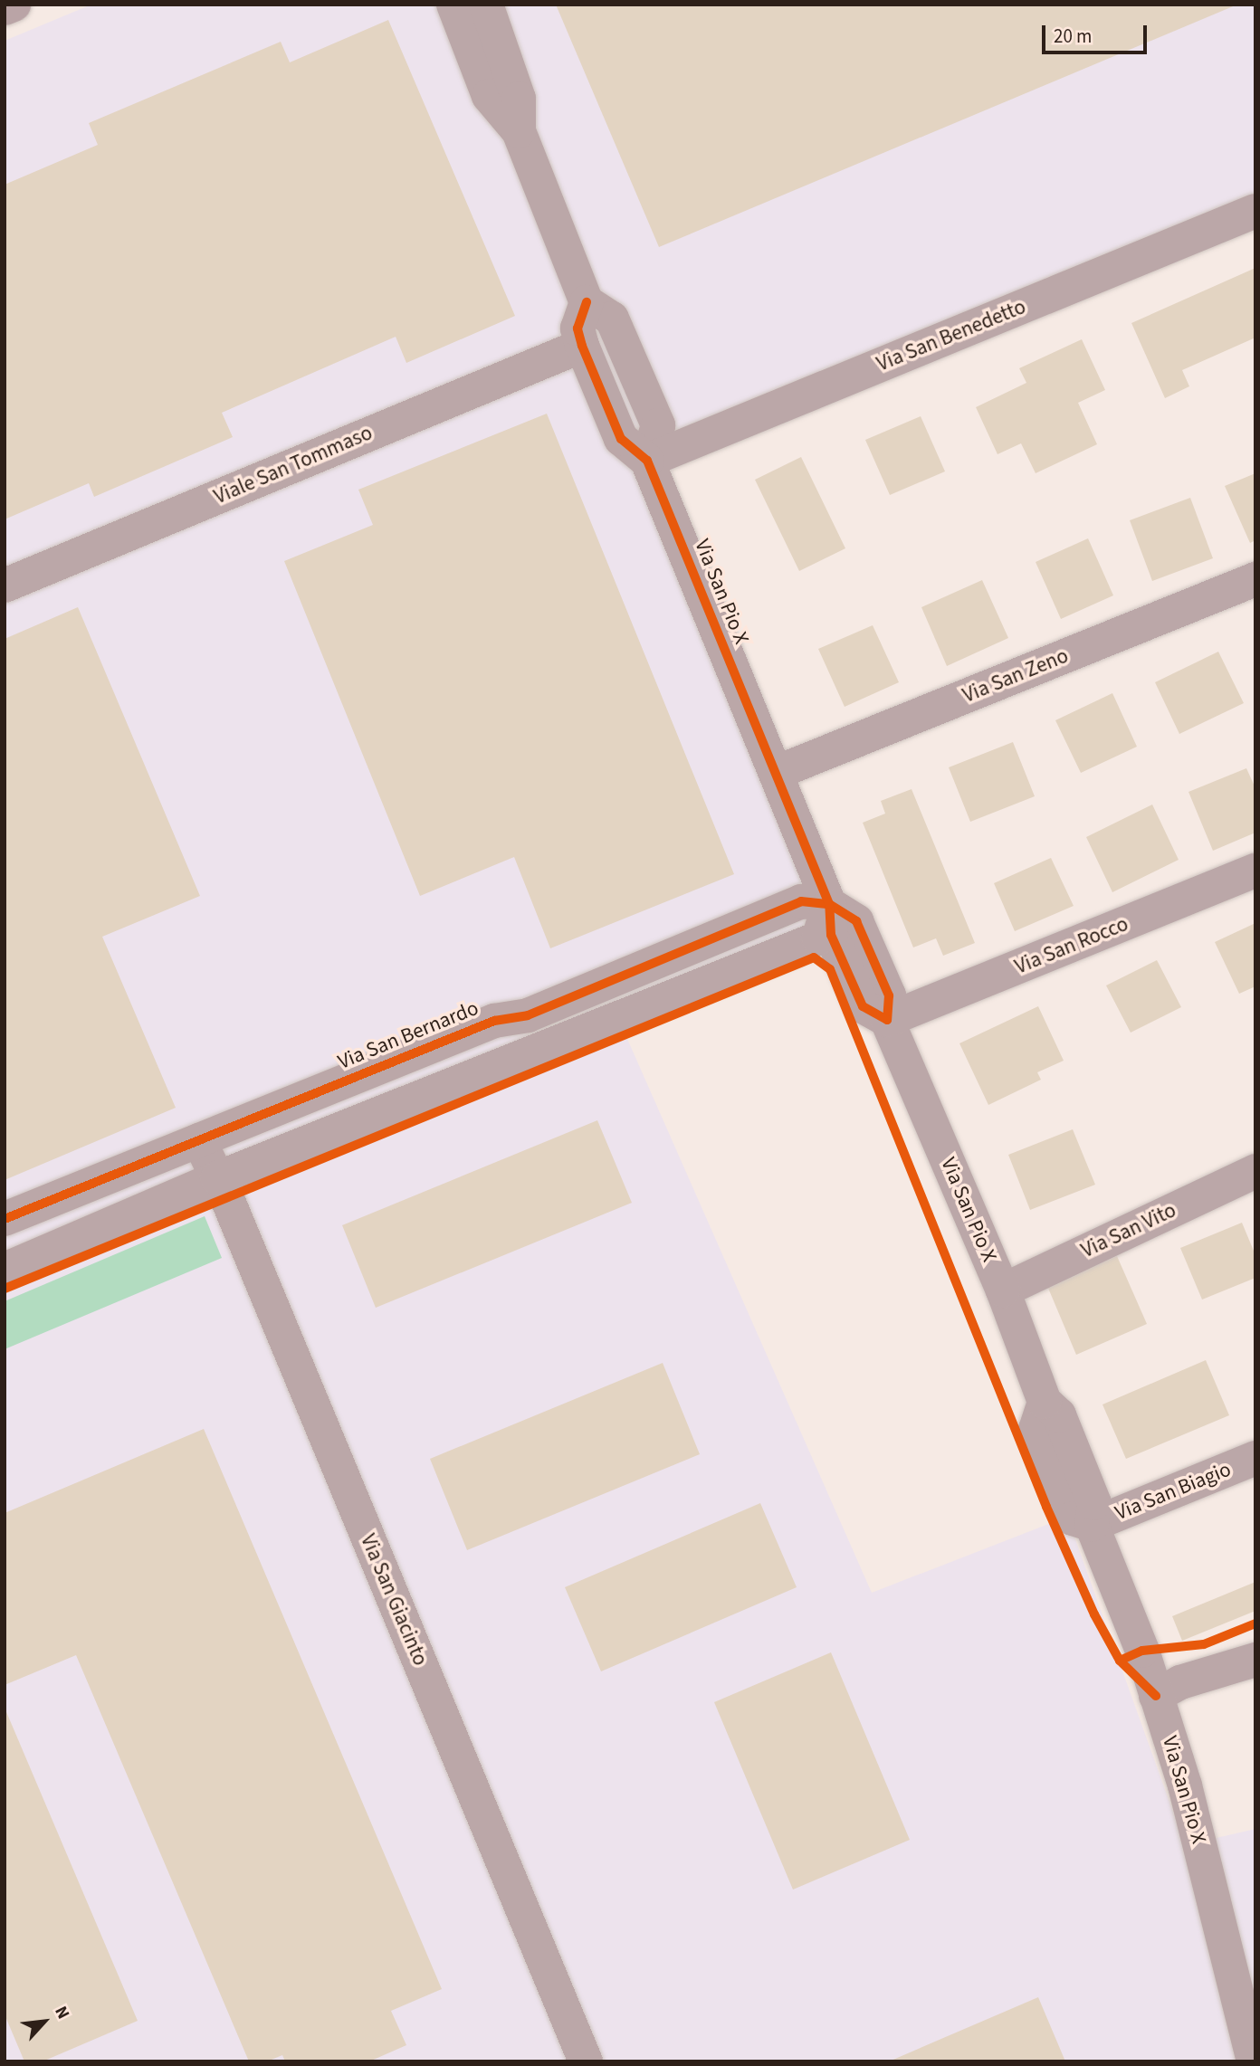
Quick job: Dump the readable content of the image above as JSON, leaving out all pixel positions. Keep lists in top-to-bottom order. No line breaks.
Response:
{"streets":{"street":["Via San Benedetto","Viale San Tommaso","Via San Pio X","Via San Zeno","Via San Rocco","Via San Bernardo","Via San Vito","Via San Biagio","Via San Giacinto"]},"crossings":[["Via San Benedetto","Via San Pio X"],["Viale San Tommaso","Via San Pio X"],["Via San Pio X","Via San Zeno"],["Via San Pio X","Via San Rocco"],["Via San Pio X","Via San Bernardo"],["Via San Pio X","Via San Vito"],["Via San Pio X","Via San Biagio"],["Via San Bernardo","Via San Giacinto"]],"scale_bar":"20 m","north":"top right"}
